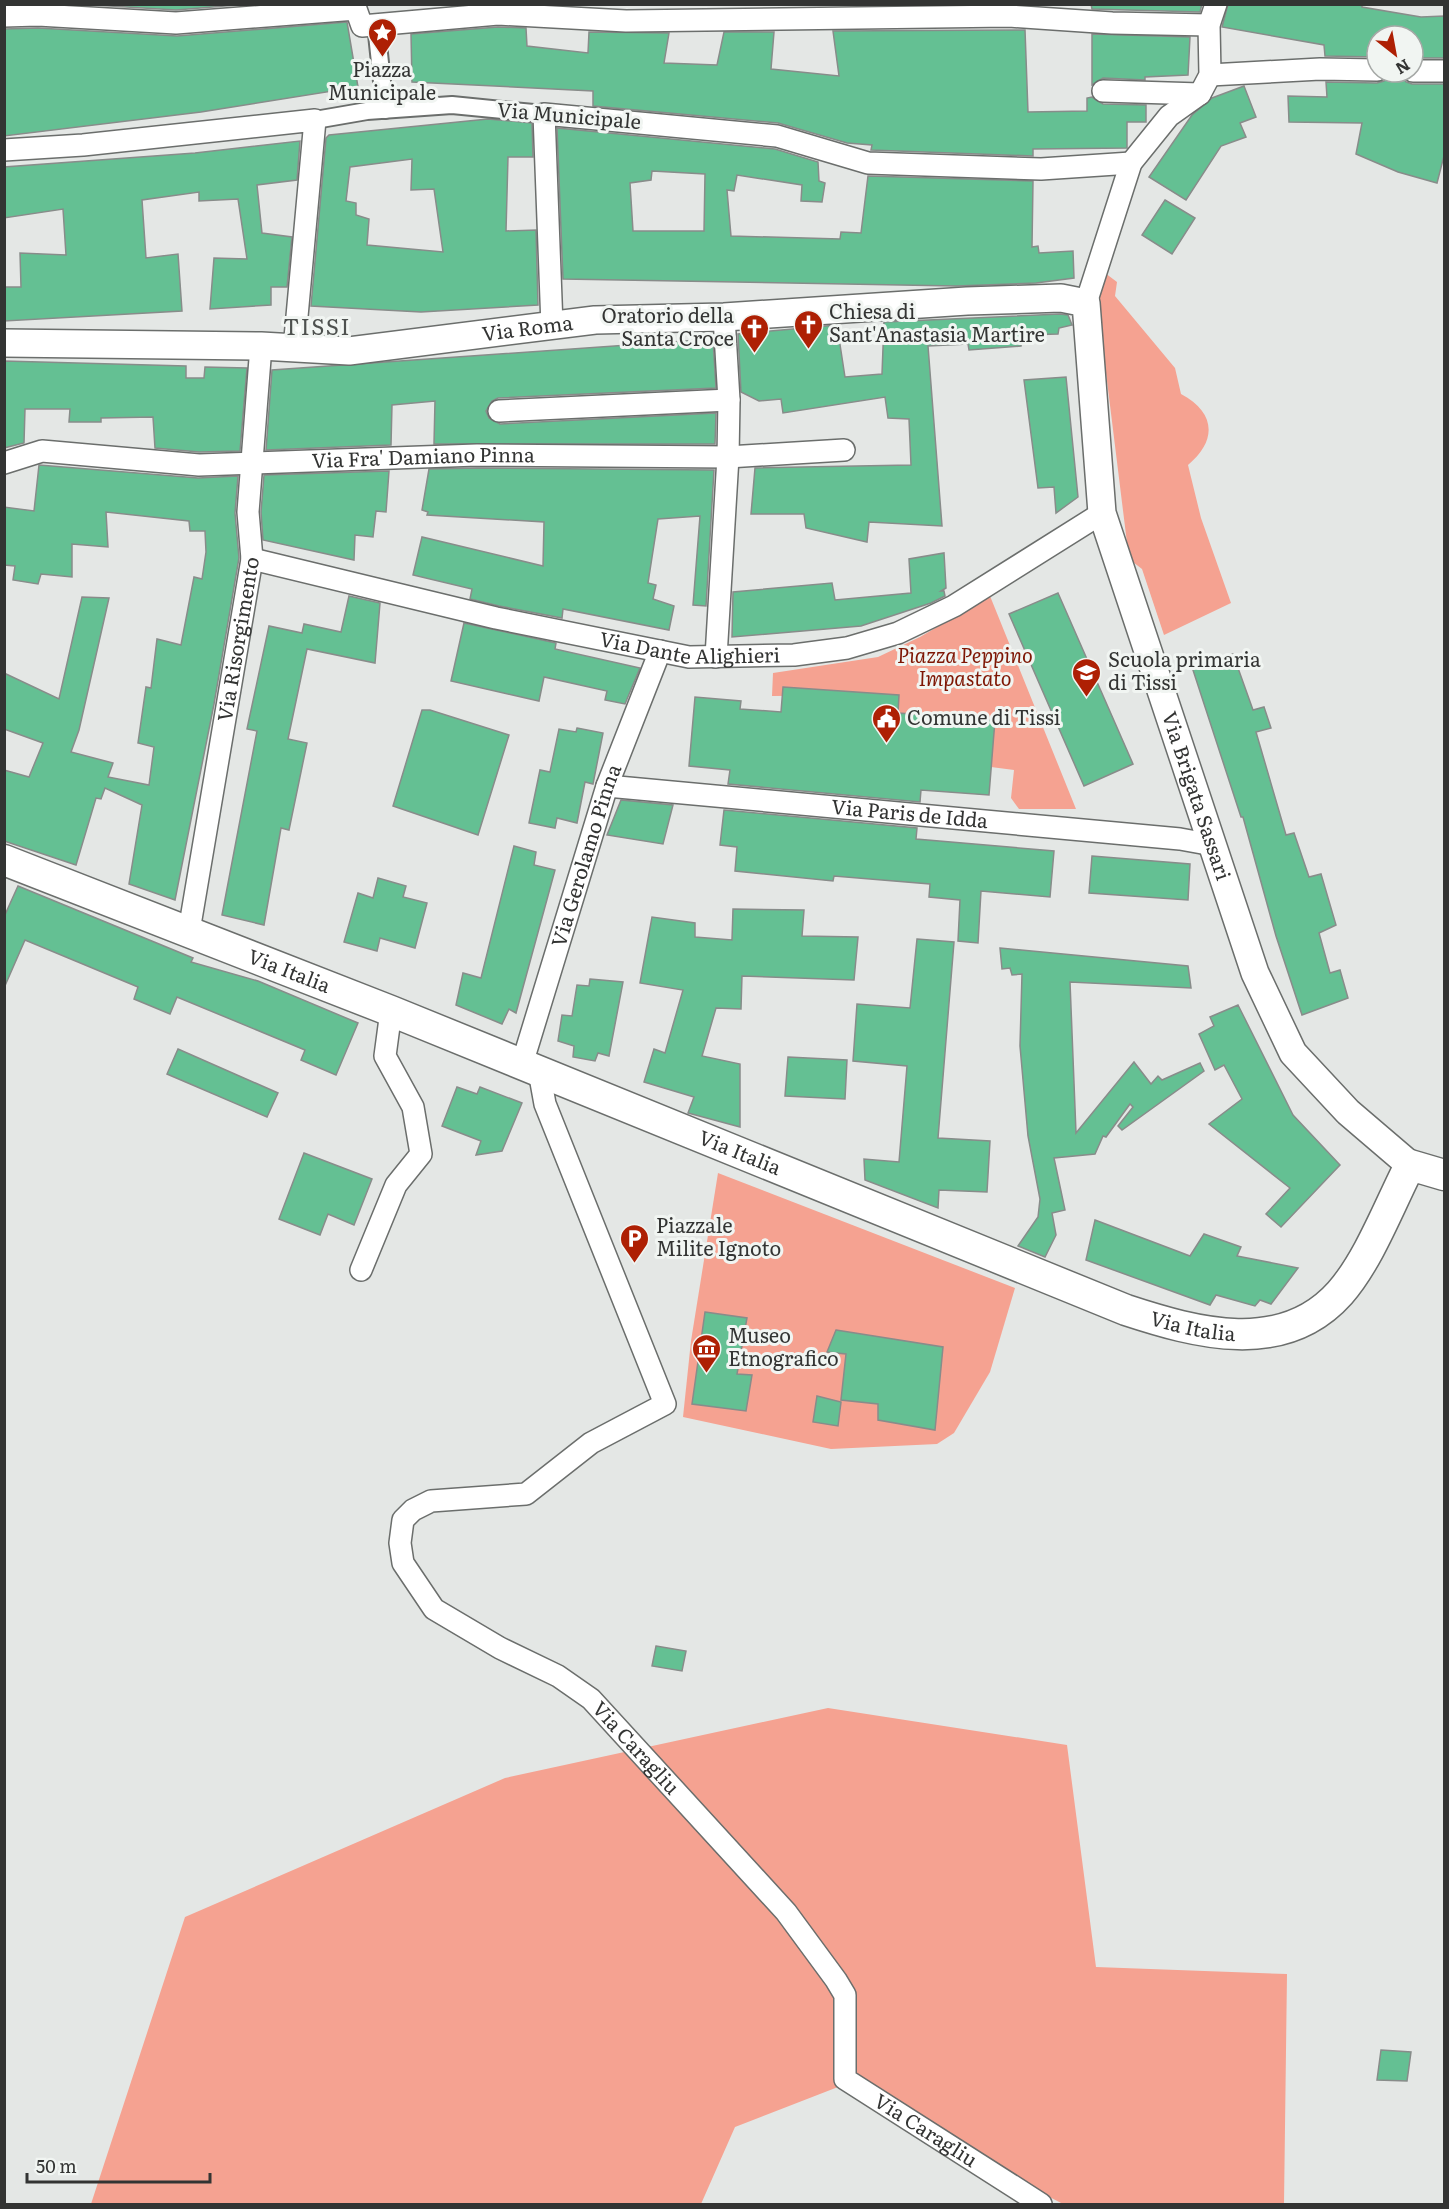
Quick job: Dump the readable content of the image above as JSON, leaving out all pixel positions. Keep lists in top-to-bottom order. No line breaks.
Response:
{"streets":{"main road":["Via Brigata Sassari","Via Italia"],"street":["Via Municipale","Via Roma","Via Fra' Damiano Pinna","Via Risorgimento","Via Dante Alighieri","Via Paris de Idda","Via Gerolamo Pinna","Via Caragliu"]},"crossings":[["Via Roma","Via Risorgimento"],["Via Roma","Via Brigata Sassari"],["Via Fra' Damiano Pinna","Via Risorgimento"],["Via Risorgimento","Via Dante Alighieri"],["Via Risorgimento","Via Italia"],["Via Dante Alighieri","Via Brigata Sassari"],["Via Dante Alighieri","Via Gerolamo Pinna"],["Via Brigata Sassari","Via Paris de Idda"],["Via Brigata Sassari","Via Italia"],["Via Paris de Idda","Via Gerolamo Pinna"],["Via Gerolamo Pinna","Via Italia"],["Via Gerolamo Pinna","Via Caragliu"],["Via Italia","Via Caragliu"]],"districts":["TISSI"],"parks":["Piazza Peppino Impastato"],"places":{"place":["Piazza Municipale"],"church":["Chiesa di Sant'Anastasia Martire","Oratorio della Santa Croce"],"school or university":["Scuola primaria di Tissi"],"public building":["Comune di Tissi"],"parking":["Piazzale Milite Ignoto"],"museum":["Museo Etnografico"]},"scale_bar":"50 m","north":"bottom right"}
